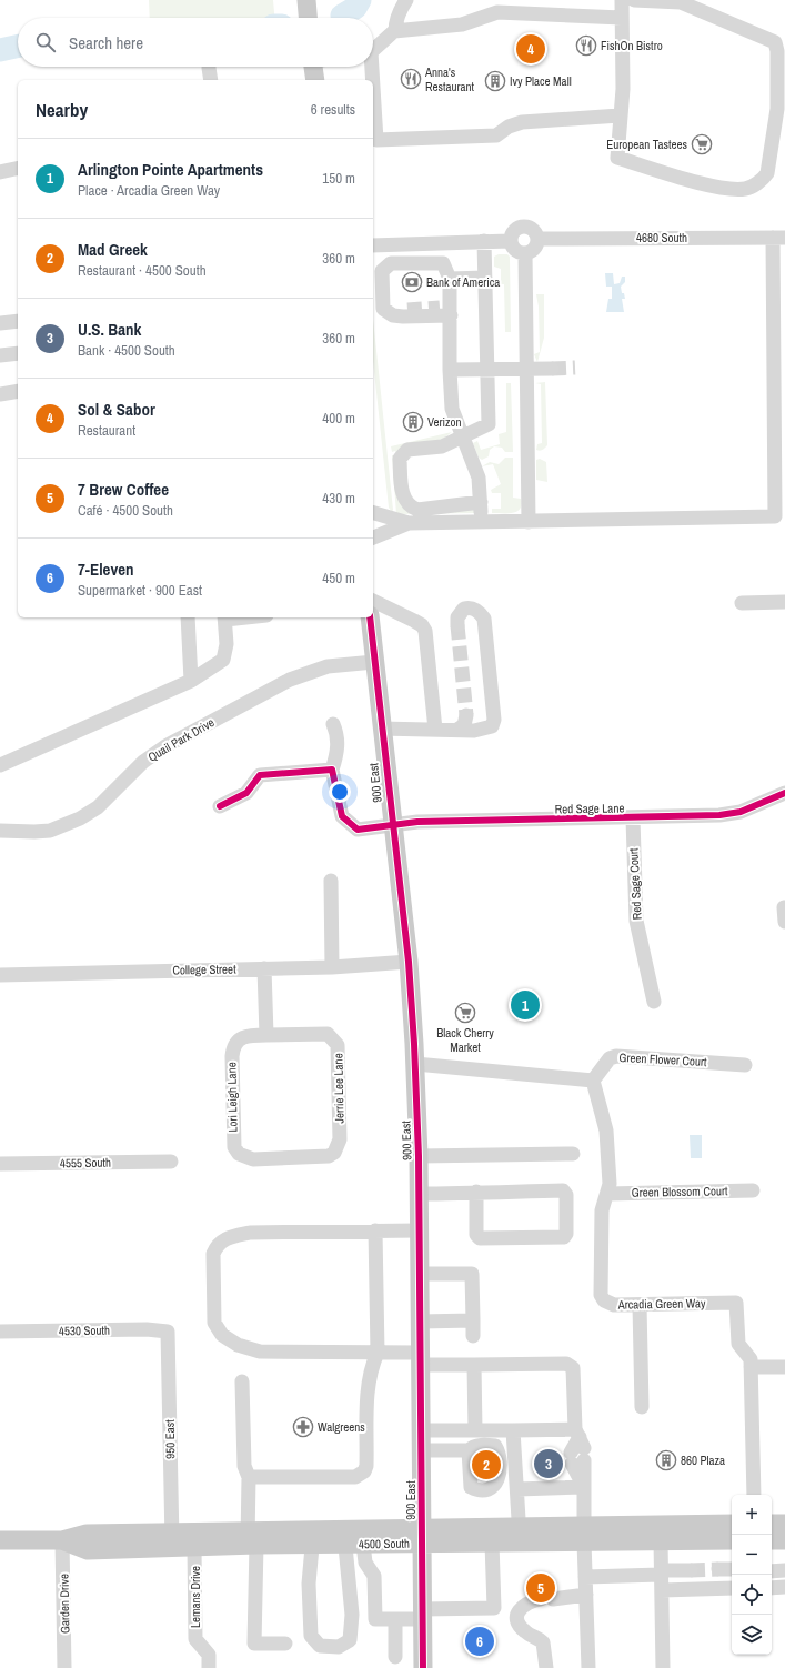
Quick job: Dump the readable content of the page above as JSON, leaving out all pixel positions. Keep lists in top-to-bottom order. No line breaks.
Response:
{"streets":{"main road":["900 East","4500 South"],"street":["4680 South","Quail Park Drive","Red Sage Lane","Red Sage Court","College Street","Green Flower Court","Jerrie Lee Lane","Lori Leigh Lane","4555 South","Green Blossom Court","Arcadia Green Way","4530 South","950 East","Lemans Drive","Garden Drive"]},"crossings":[["Quail Park Drive","900 East"],["900 East","Red Sage Lane"],["900 East","College Street"],["900 East","4500 South"],["Red Sage Lane","Red Sage Court"],["Green Flower Court","Arcadia Green Way"],["Jerrie Lee Lane","Lori Leigh Lane"],["Green Blossom Court","Arcadia Green Way"],["4530 South","950 East"],["950 East","4500 South"],["4500 South","Lemans Drive"],["4500 South","Garden Drive"]],"places":{"restaurant":["FishOn Bistro","Anna's Restaurant"],"building":["Ivy Place Mall","Verizon","860 Plaza"],"supermarket":["European Tastees","Black Cherry Market"],"bank":["Bank of America"],"pharmacy":["Walgreens"]},"page":{"search":"Search here","pins":["4","1","3","2","5","6"],"heading":["Nearby","6 results"],"list":[{"mark":"1","name":"Arlington Pointe Apartments","note":"Place · Arcadia Green Way","value":"150 m"},{"mark":"2","name":"Mad Greek","note":"Restaurant · 4500 South","value":"360 m"},{"mark":"3","name":"U.S. Bank","note":"Bank · 4500 South","value":"360 m"},{"mark":"4","name":"Sol & Sabor","note":"Restaurant","value":"400 m"},{"mark":"5","name":"7 Brew Coffee","note":"Café · 4500 South","value":"430 m"},{"mark":"6","name":"7-Eleven","note":"Supermarket · 900 East","value":"450 m"}],"map_buttons":["+","−"]}}
